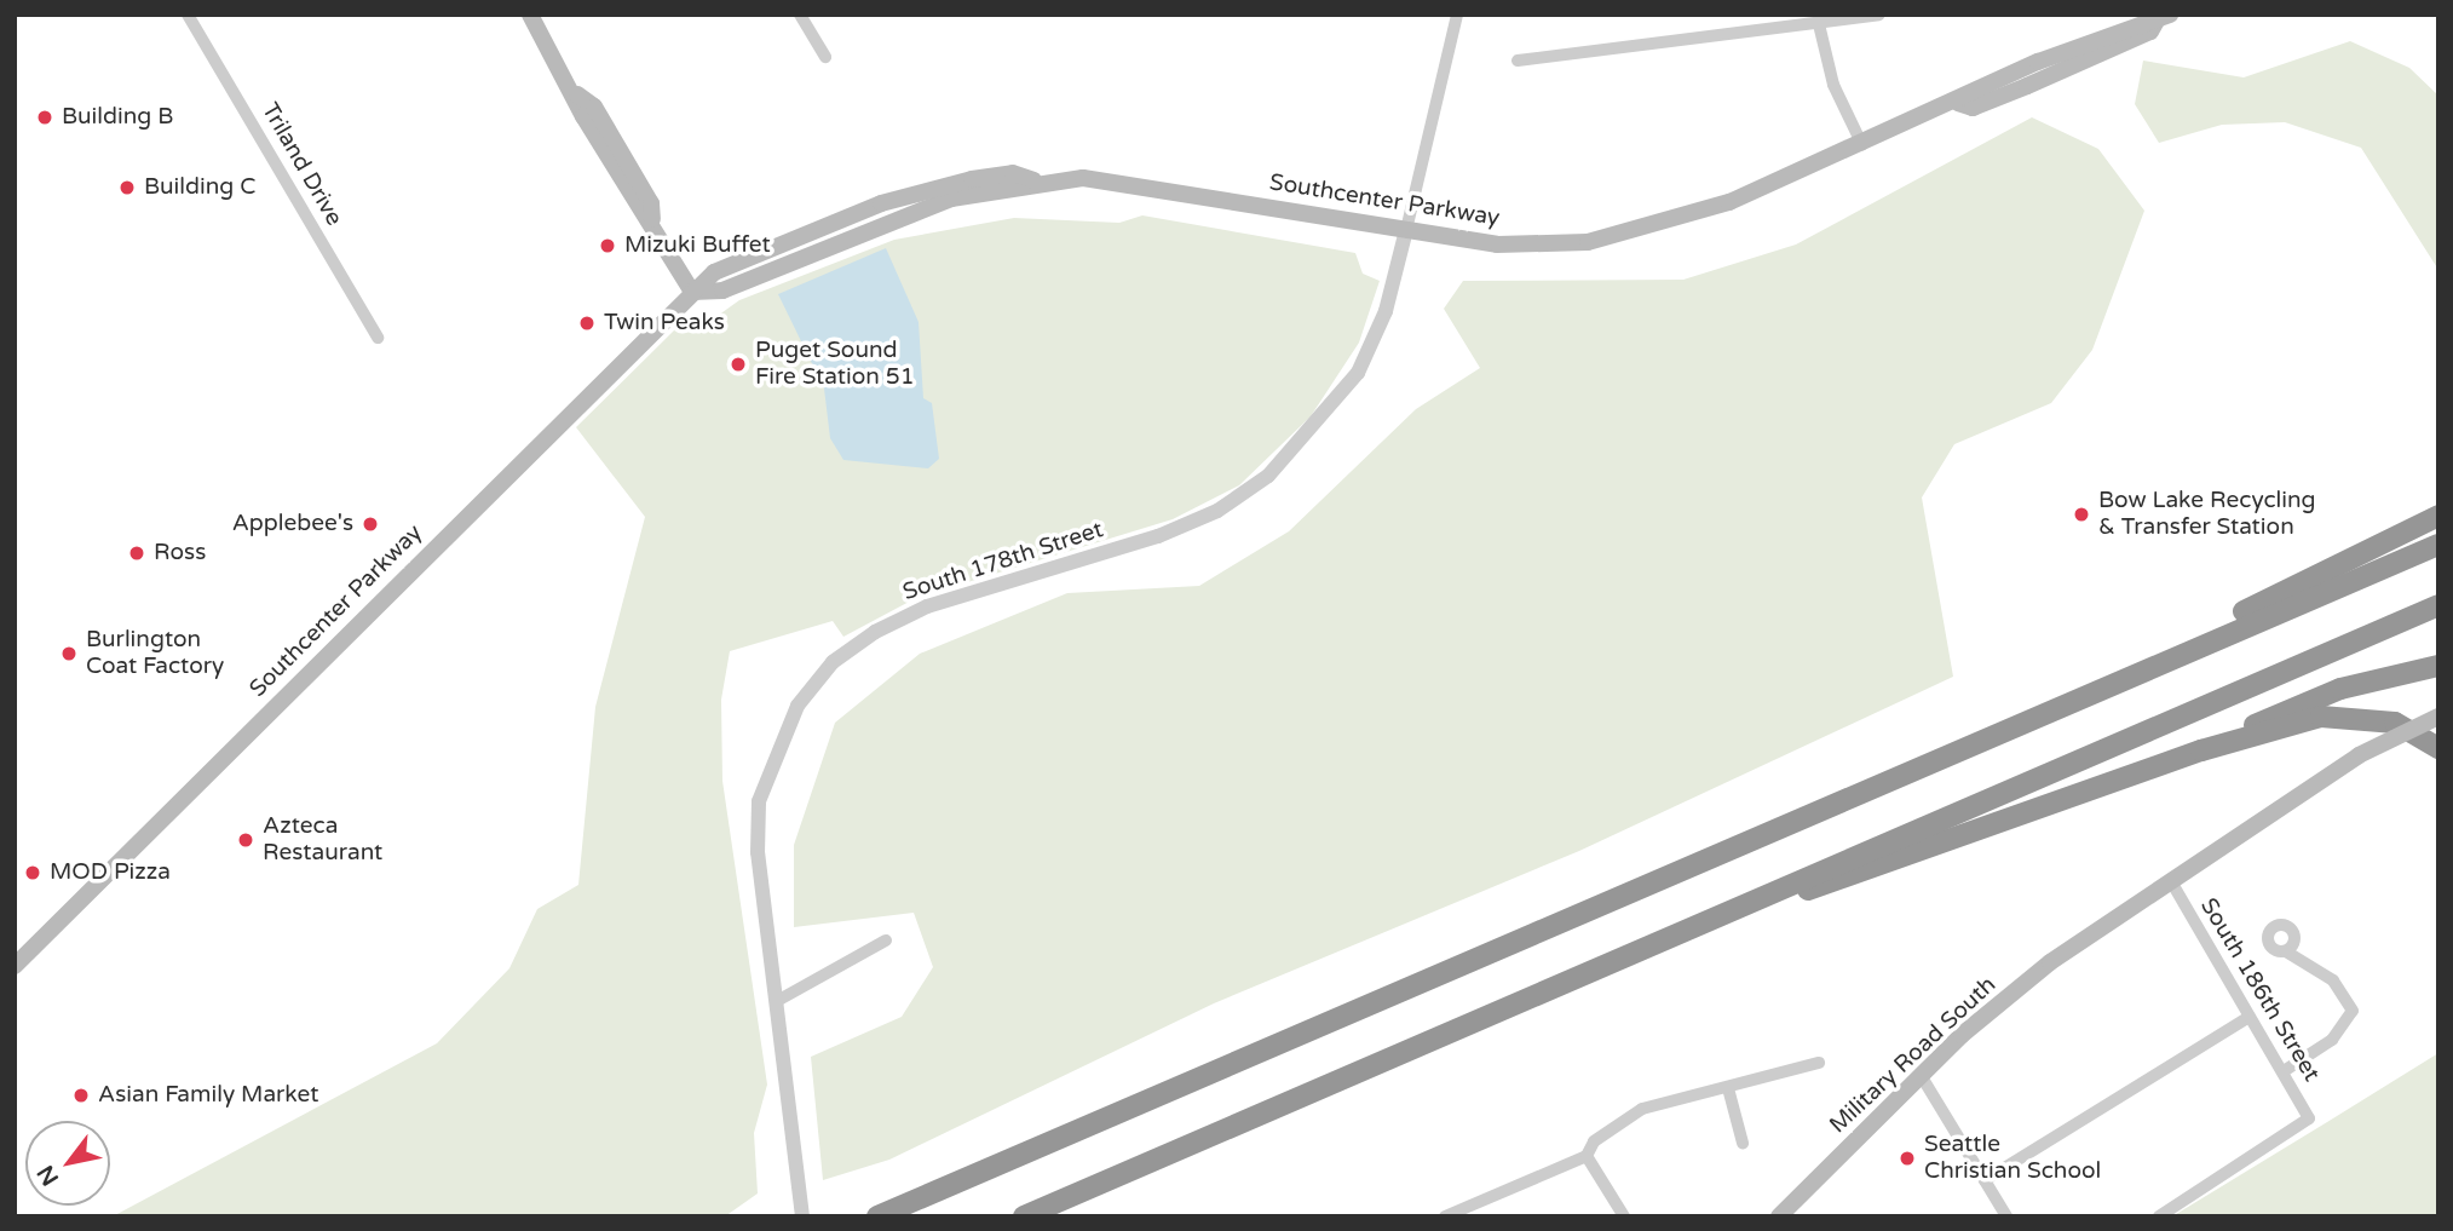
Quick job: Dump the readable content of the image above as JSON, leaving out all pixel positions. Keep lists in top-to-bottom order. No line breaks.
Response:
{"streets":{"main road":["Southcenter Parkway","Military Road South"],"street":["Triland Drive","South 178th Street","South 186th Street"]},"crossings":[["Southcenter Parkway","South 178th Street"],["South 186th Street","Military Road South"]],"places":["Building B","Building C","Mizuki Buffet","Twin Peaks","Puget Sound Fire Station 51","Bow Lake Recycling & Transfer Station","Applebee's","Ross","Burlington Coat Factory","Azteca Restaurant","MOD Pizza","Asian Family Market","Seattle Christian School"],"north":"bottom left"}
